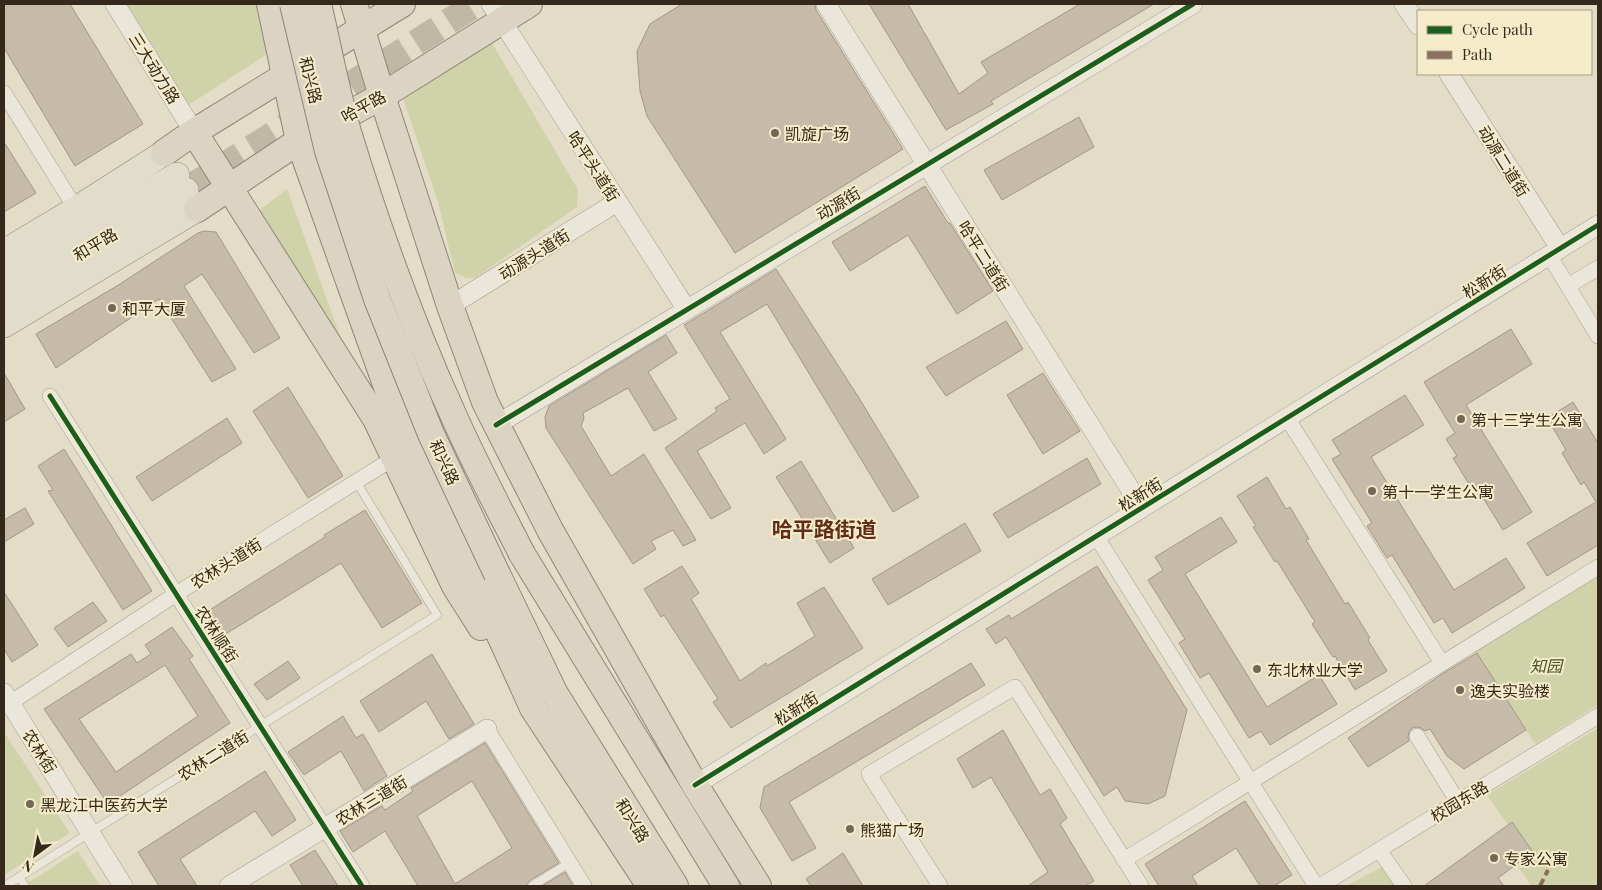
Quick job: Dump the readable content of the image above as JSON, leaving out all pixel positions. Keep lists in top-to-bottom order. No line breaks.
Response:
{"streets":{"highway":["和兴路","哈平路"],"main road":["和平路"],"street":["三大动力路","动源二道街","哈平头道街","动源街","动源头道街","哈平二道街","松新街","农林头道街","农林顺街","农林街","农林三道街","校园东路"],"lane":["农林二道街"]},"crossings":[["三大动力路","和兴路"],["和兴路","哈平路"],["和兴路","农林头道街"],["哈平路","哈平头道街"],["哈平路","和平路"],["动源二道街","松新街"],["哈平头道街","动源街"],["哈平头道街","动源头道街"],["动源街","哈平二道街"],["哈平二道街","松新街"],["农林头道街","农林顺街"],["农林头道街","农林街"],["农林头道街","农林二道街"],["农林顺街","农林二道街"],["农林顺街","农林三道街"],["农林街","农林二道街"]],"districts":["哈平路街道"],"parks":["知园"],"places":["凯旋广场","和平大厦","第十三学生公寓","第十一学生公寓","东北林业大学","逸夫实验楼","黑龙江中医药大学","熊猫广场","专家公寓"],"legend":["Cycle path","Path"],"north":"bottom left"}
